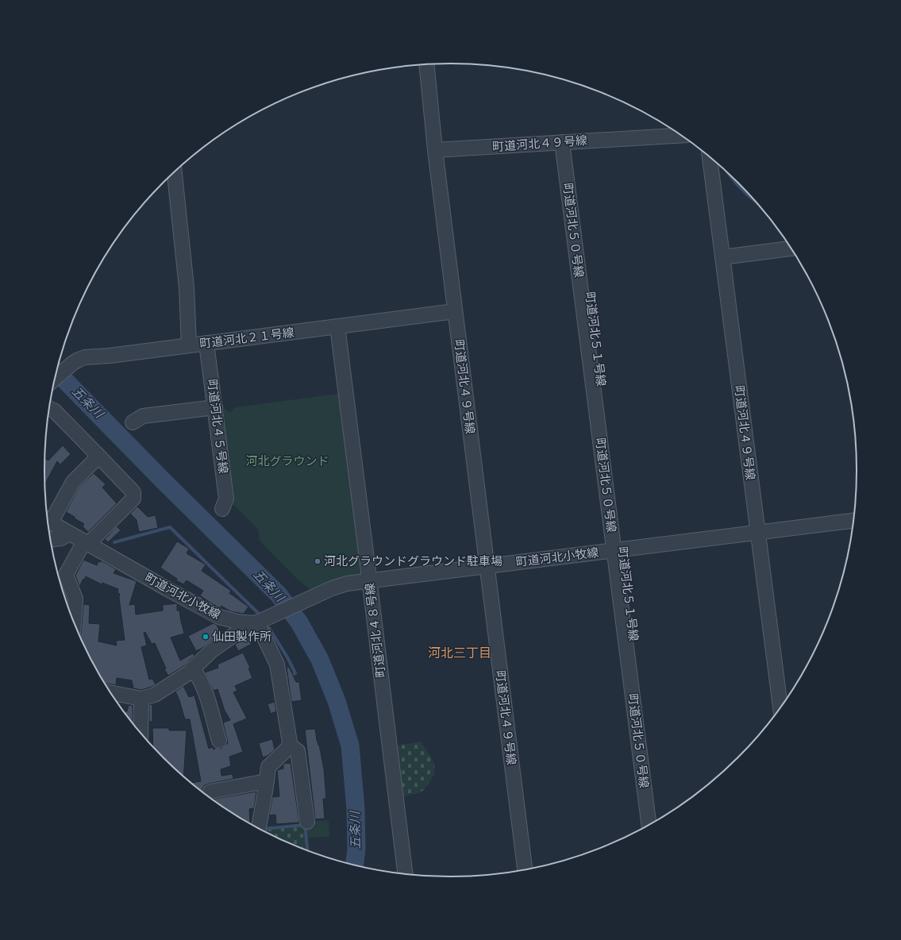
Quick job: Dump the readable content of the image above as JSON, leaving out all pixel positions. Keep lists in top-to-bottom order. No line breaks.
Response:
{"streets":{"street":["町道河北４９号線","町道河北５０号線","町道河北２１号線","町道河北５１号線","町道河北４５号線","町道河北小牧線","町道河北４８号線"]},"crossings":[["町道河北４９号線","町道河北５０号線"],["町道河北４９号線","町道河北２１号線"],["町道河北４９号線","町道河北小牧線"],["町道河北５０号線","町道河北５１号線"],["町道河北５０号線","町道河北小牧線"],["町道河北２１号線","町道河北４５号線"],["町道河北２１号線","町道河北４８号線"],["町道河北５１号線","町道河北小牧線"],["町道河北小牧線","町道河北４８号線"]],"districts":["河北三丁目"],"water":["五条川"],"parks":["河北グラウンド"],"places":["河北グラウンドグラウンド駐車場","仙田製作所"]}
